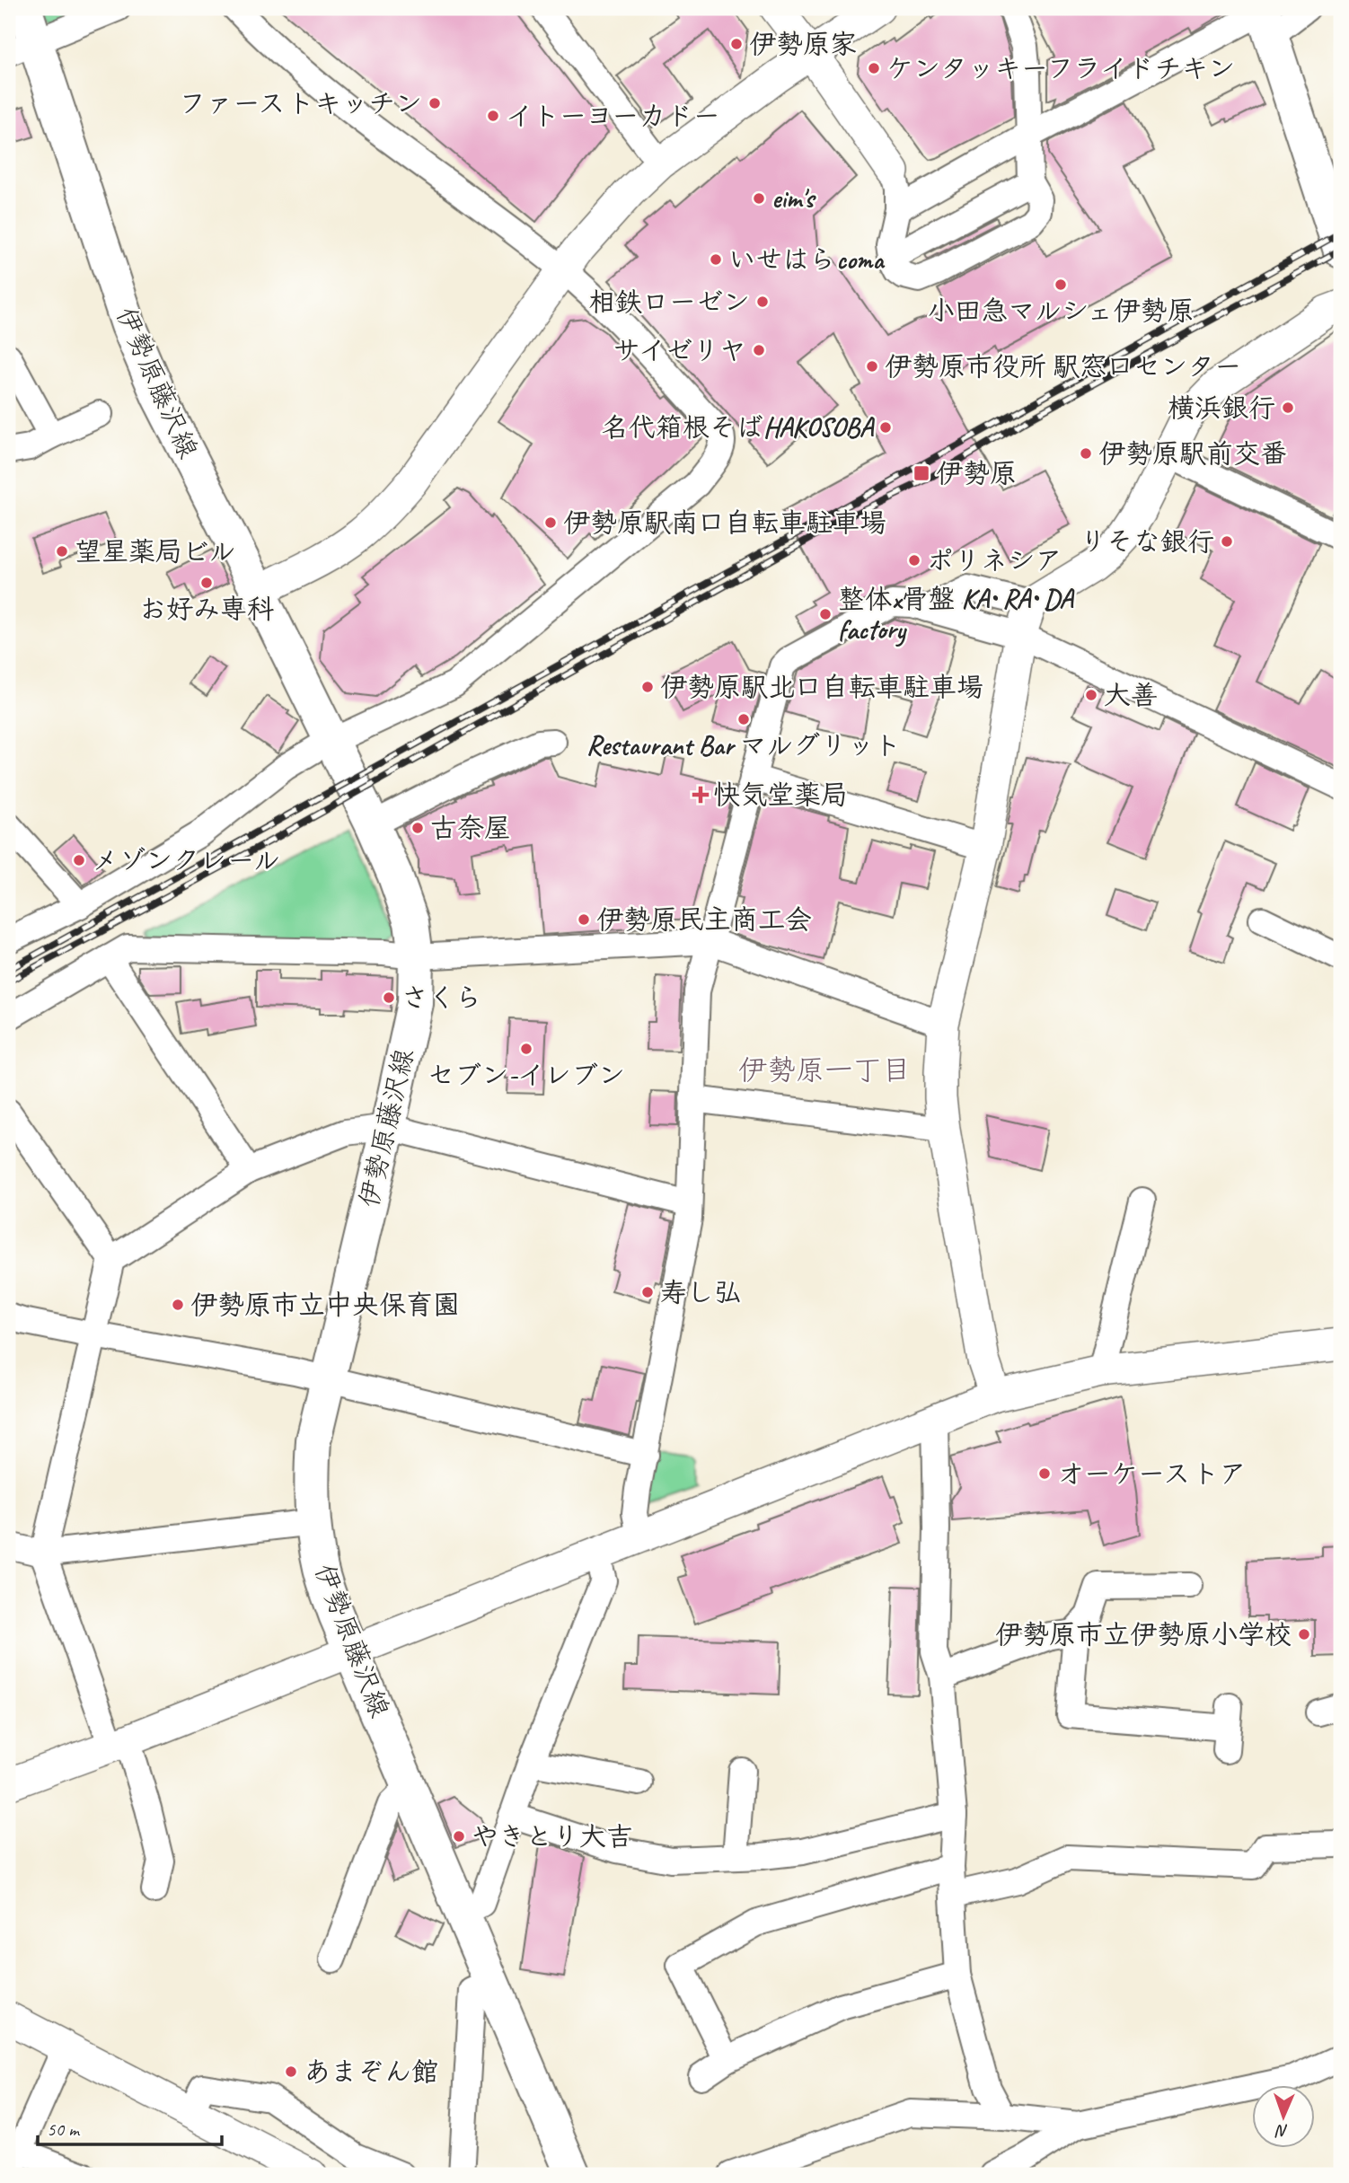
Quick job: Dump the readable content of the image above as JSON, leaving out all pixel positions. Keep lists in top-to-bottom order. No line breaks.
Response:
{"streets":{"main road":["伊勢原藤沢線"]},"districts":["伊勢原一丁目"],"places":{"other":["伊勢原家","ケンタッキーフライドチキン","ファーストキッチン","イトーヨーカドー","eim's","いせはらcoma","小田急マルシェ伊勢原","相鉄ローゼン","サイゼリヤ","伊勢原市役所 駅窓口センター","横浜銀行","名代箱根そばHAKOSOBA","伊勢原駅前交番","伊勢原駅南口自転車駐車場","りそな銀行","望星薬局ビル","ポリネシア","お好み専科","整体x骨盤 KA･RA･DA factory","伊勢原駅北口自転車駐車場","大善","Restaurant Bar マルグリット","古奈屋","メゾンクレール","伊勢原民主商工会","さくら","セブン-イレブン","寿し弘","伊勢原市立中央保育園","オーケーストア","伊勢原市立伊勢原小学校","やきとり大吉","あまぞん館"],"transit":["伊勢原"],"health":["快気堂薬局"]},"scale_bar":"50 m","north":"bottom"}
